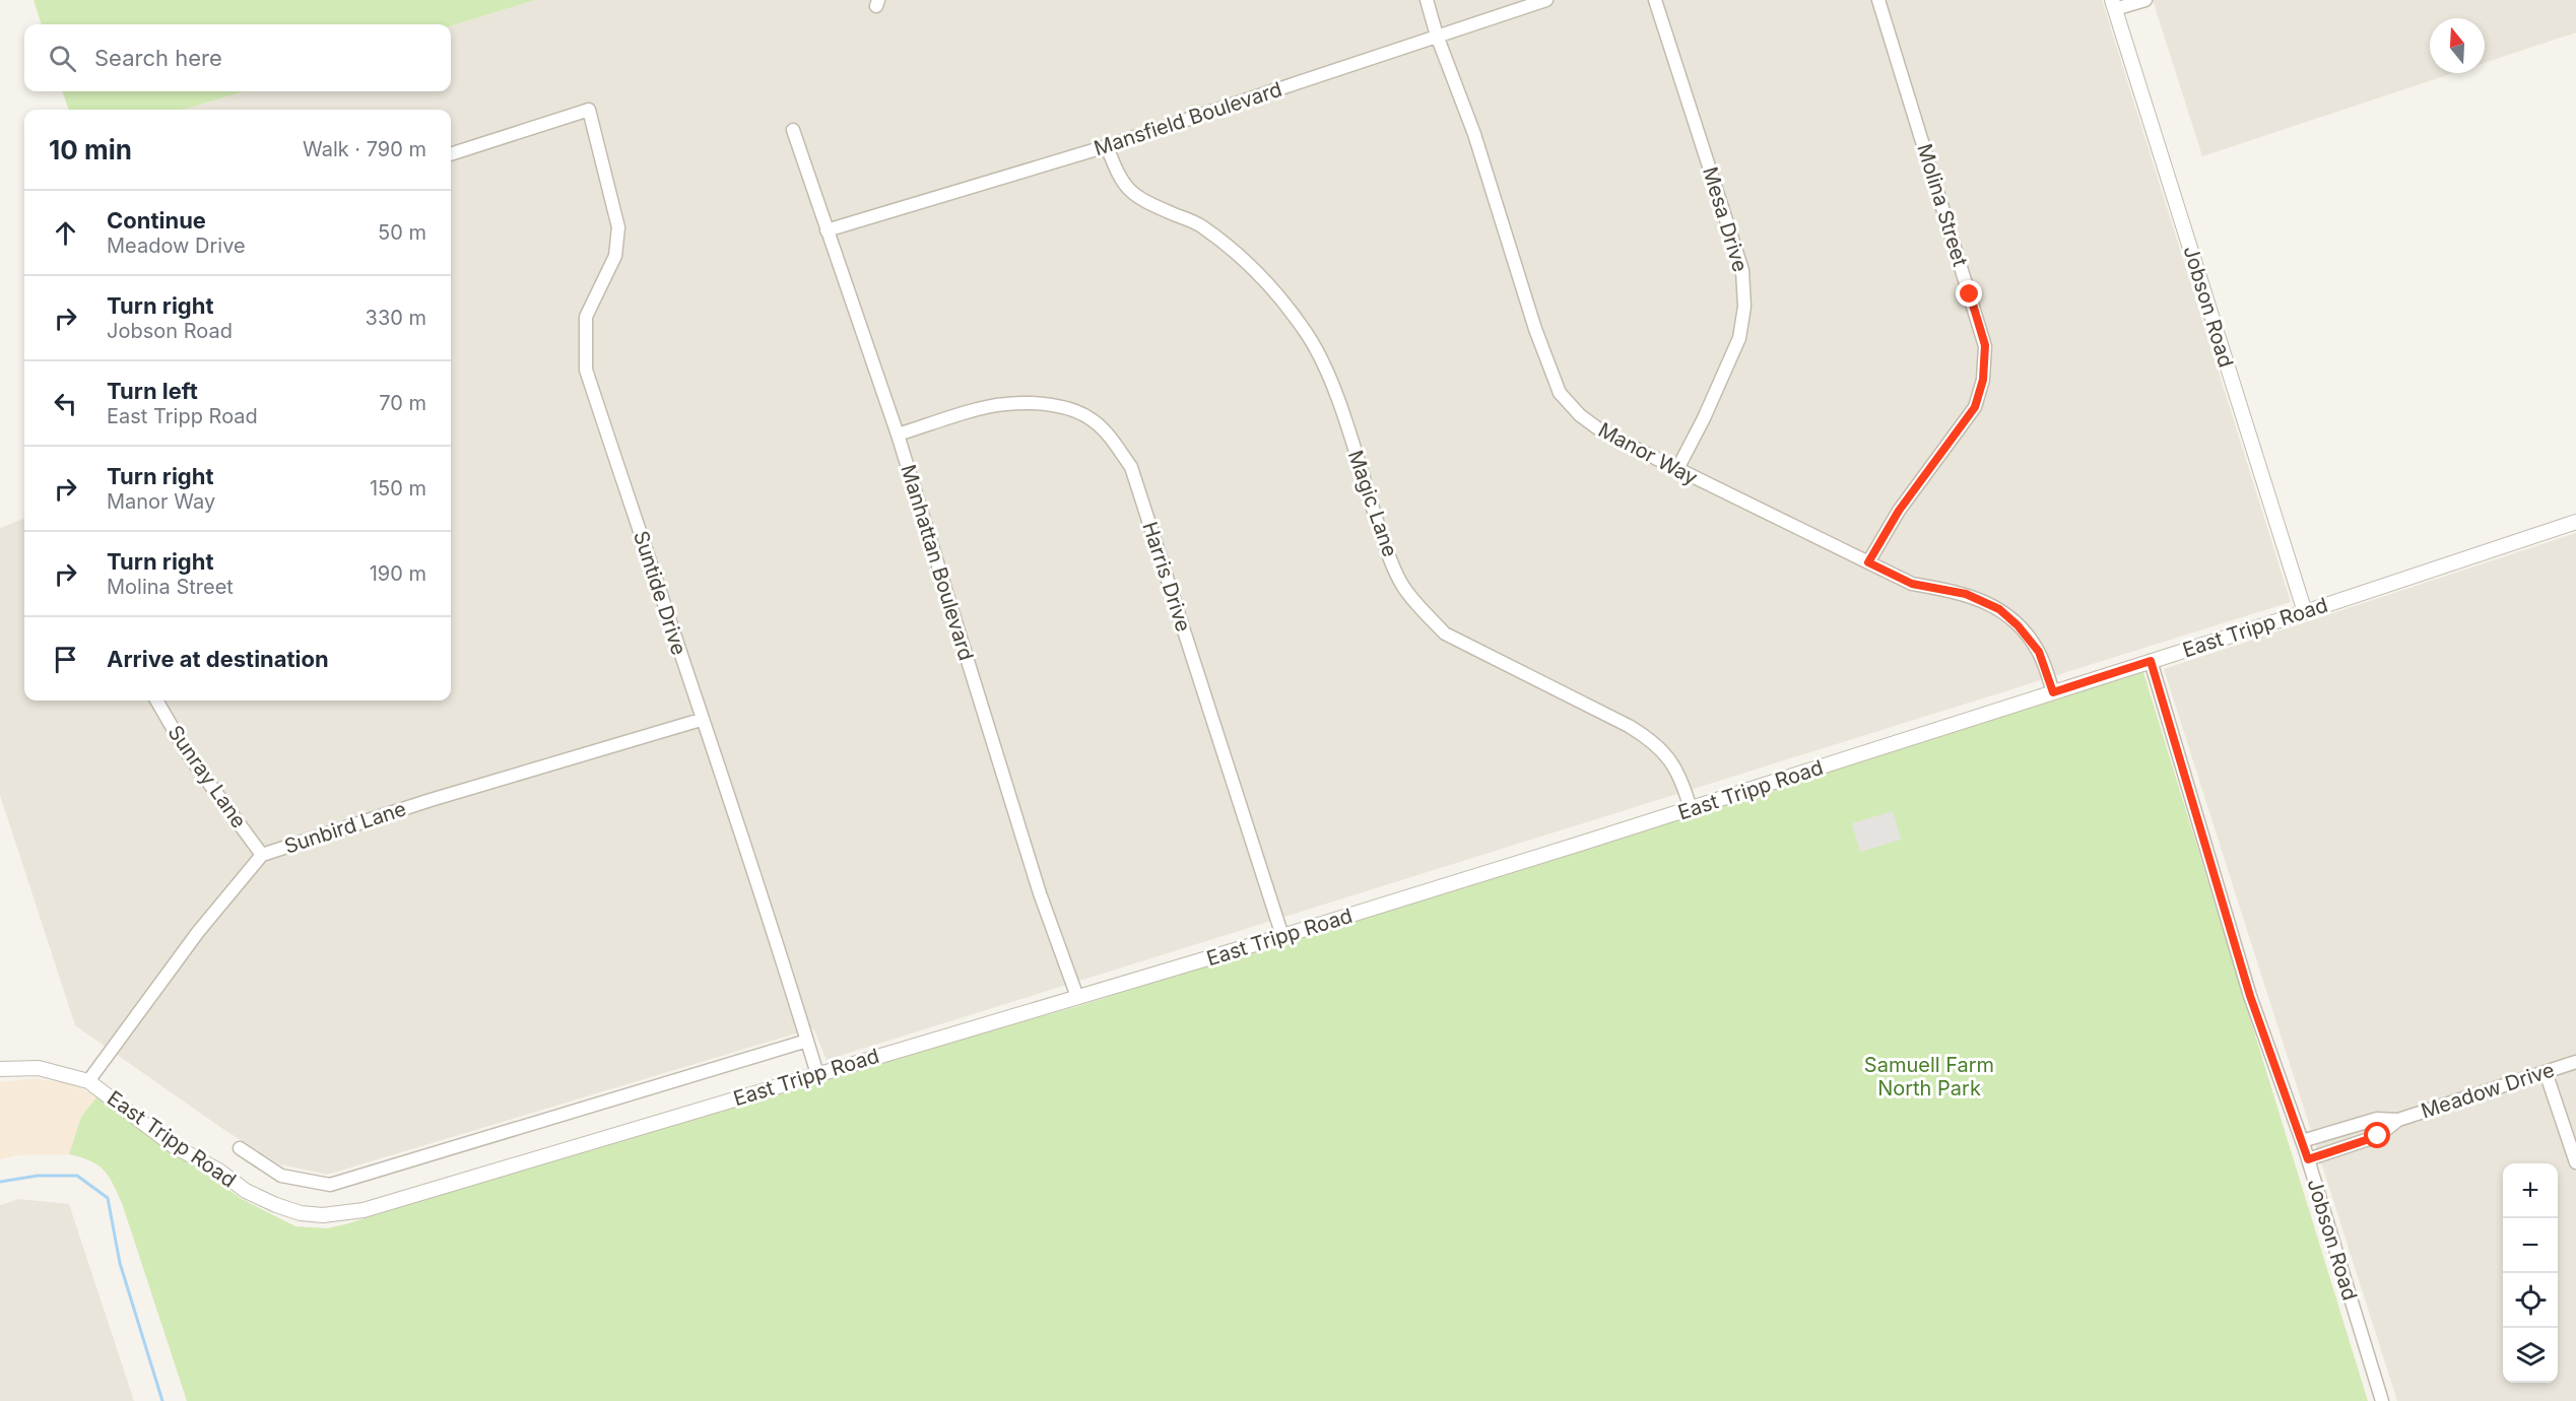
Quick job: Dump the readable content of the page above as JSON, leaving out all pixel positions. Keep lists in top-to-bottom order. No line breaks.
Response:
{"streets":{"street":["Mansfield Boulevard","Molina Street","Mesa Drive","Jobson Road","Manor Way","Magic Lane","Manhattan Boulevard","Harris Drive","Suntide Drive","East Tripp Road","Sunray Lane","Sunbird Lane","Meadow Drive"]},"crossings":[["Mansfield Boulevard","Manor Way"],["Mansfield Boulevard","Magic Lane"],["Mansfield Boulevard","Manhattan Boulevard"],["Molina Street","Manor Way"],["Mesa Drive","Manor Way"],["Jobson Road","East Tripp Road"],["Jobson Road","Meadow Drive"],["Manor Way","East Tripp Road"],["Magic Lane","East Tripp Road"],["Manhattan Boulevard","Harris Drive"],["Manhattan Boulevard","East Tripp Road"],["Harris Drive","East Tripp Road"],["Suntide Drive","East Tripp Road"],["Suntide Drive","Sunbird Lane"],["East Tripp Road","Sunbird Lane"],["Sunray Lane","Sunbird Lane"]],"parks":["Samuell Farm North Park"],"north":"top","page":{"search":"Search here","heading":["10 min","Walk · 790 m"],"list":[["Continue","Meadow Drive","50 m"],["Turn right","Jobson Road","330 m"],["Turn left","East Tripp Road","70 m"],["Turn right","Manor Way","150 m"],["Turn right","Molina Street","190 m"],"Arrive at destination"],"map_buttons":["+","−"]}}
